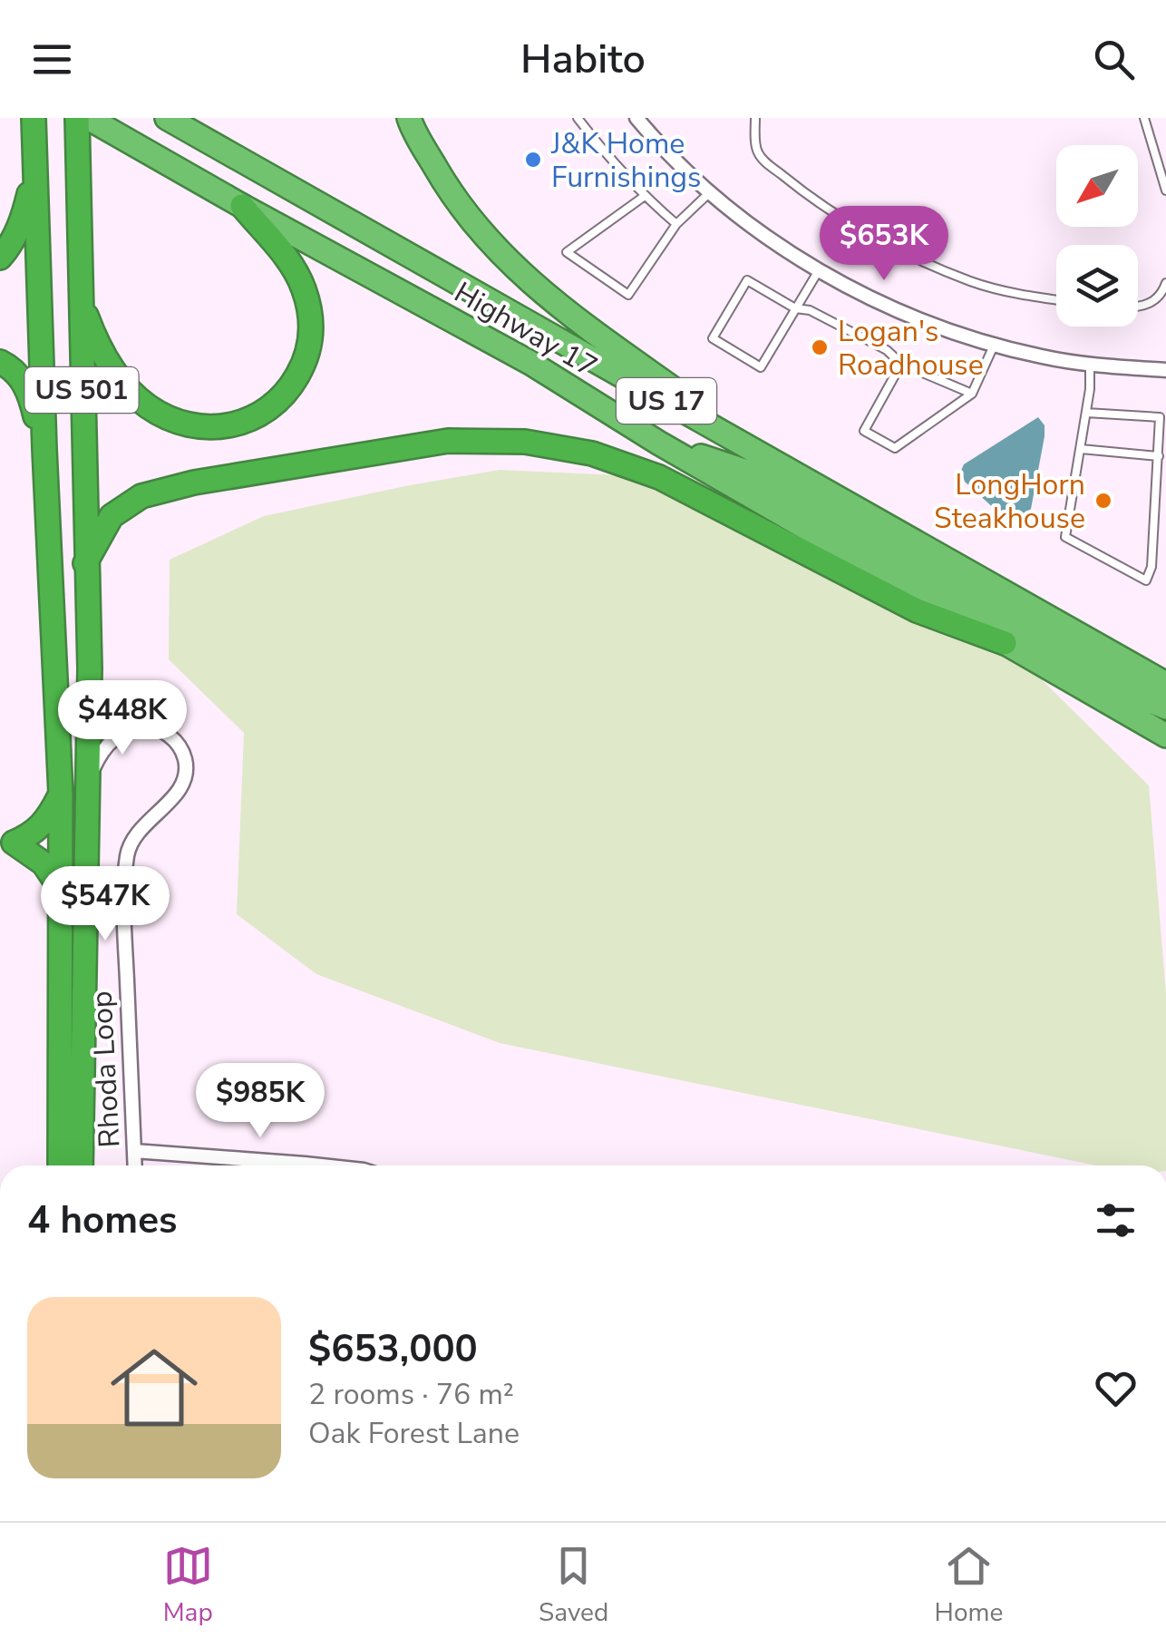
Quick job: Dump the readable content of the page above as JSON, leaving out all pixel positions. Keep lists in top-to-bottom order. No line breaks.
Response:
{"streets":{"highway":["Highway 17","US 501","US 17"],"street":["Rhoda Loop"]},"places":["J&K Home Furnishings","Logan's Roadhouse","LongHorn Steakhouse"],"north":"bottom left","page":{"header":"Habito","price":["$653K","$448K","$547K","$985K"],"heading":"4 homes","list":[{"name":"$653,000","note":"2 rooms · 76 m² · Oak Forest Lane"}],"tabs":["Map","Saved","Home"]}}
